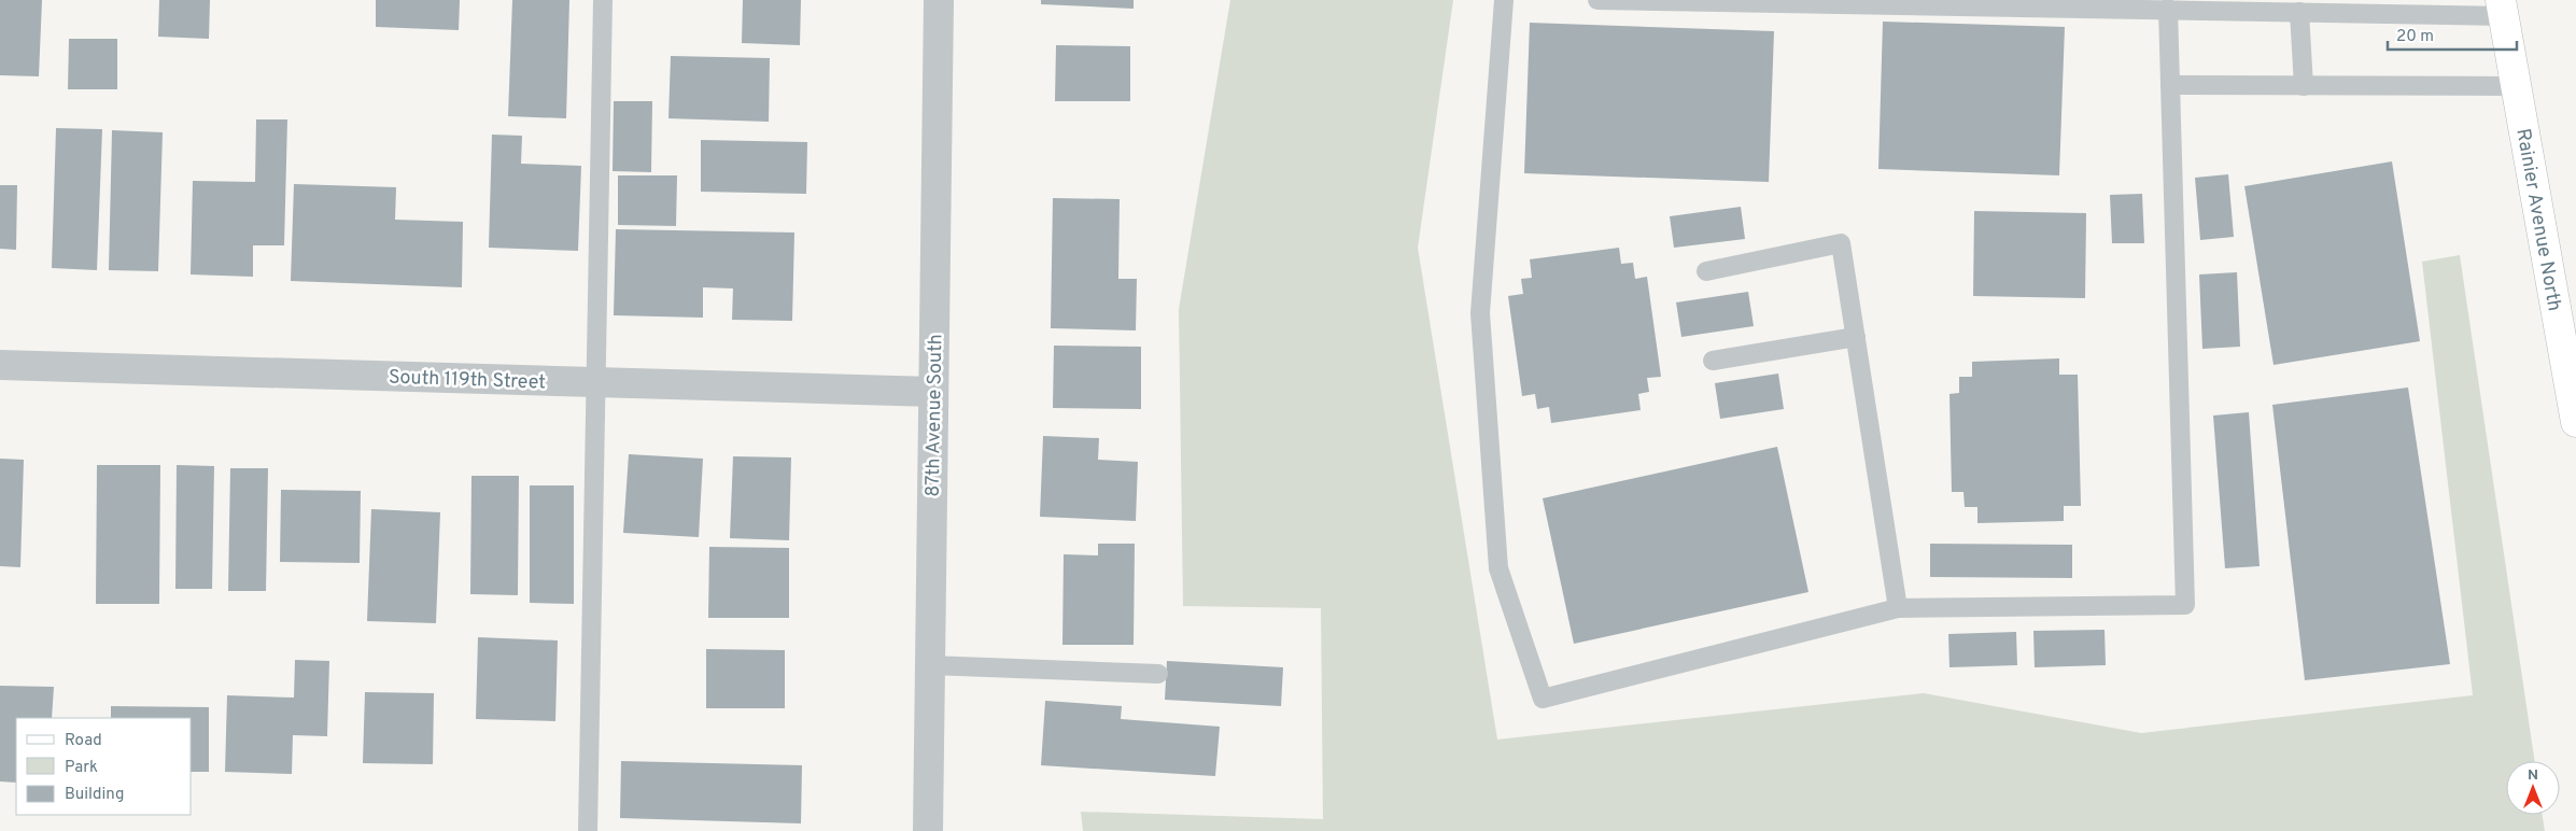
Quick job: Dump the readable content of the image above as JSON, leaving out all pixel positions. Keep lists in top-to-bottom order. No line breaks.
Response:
{"streets":{"main road":["Rainier Avenue North"],"street":["South 119th Street","87th Avenue South"]},"crossings":[["South 119th Street","87th Avenue South"]],"legend":["Road","Park","Building"],"scale_bar":"20 m","north":"top"}
